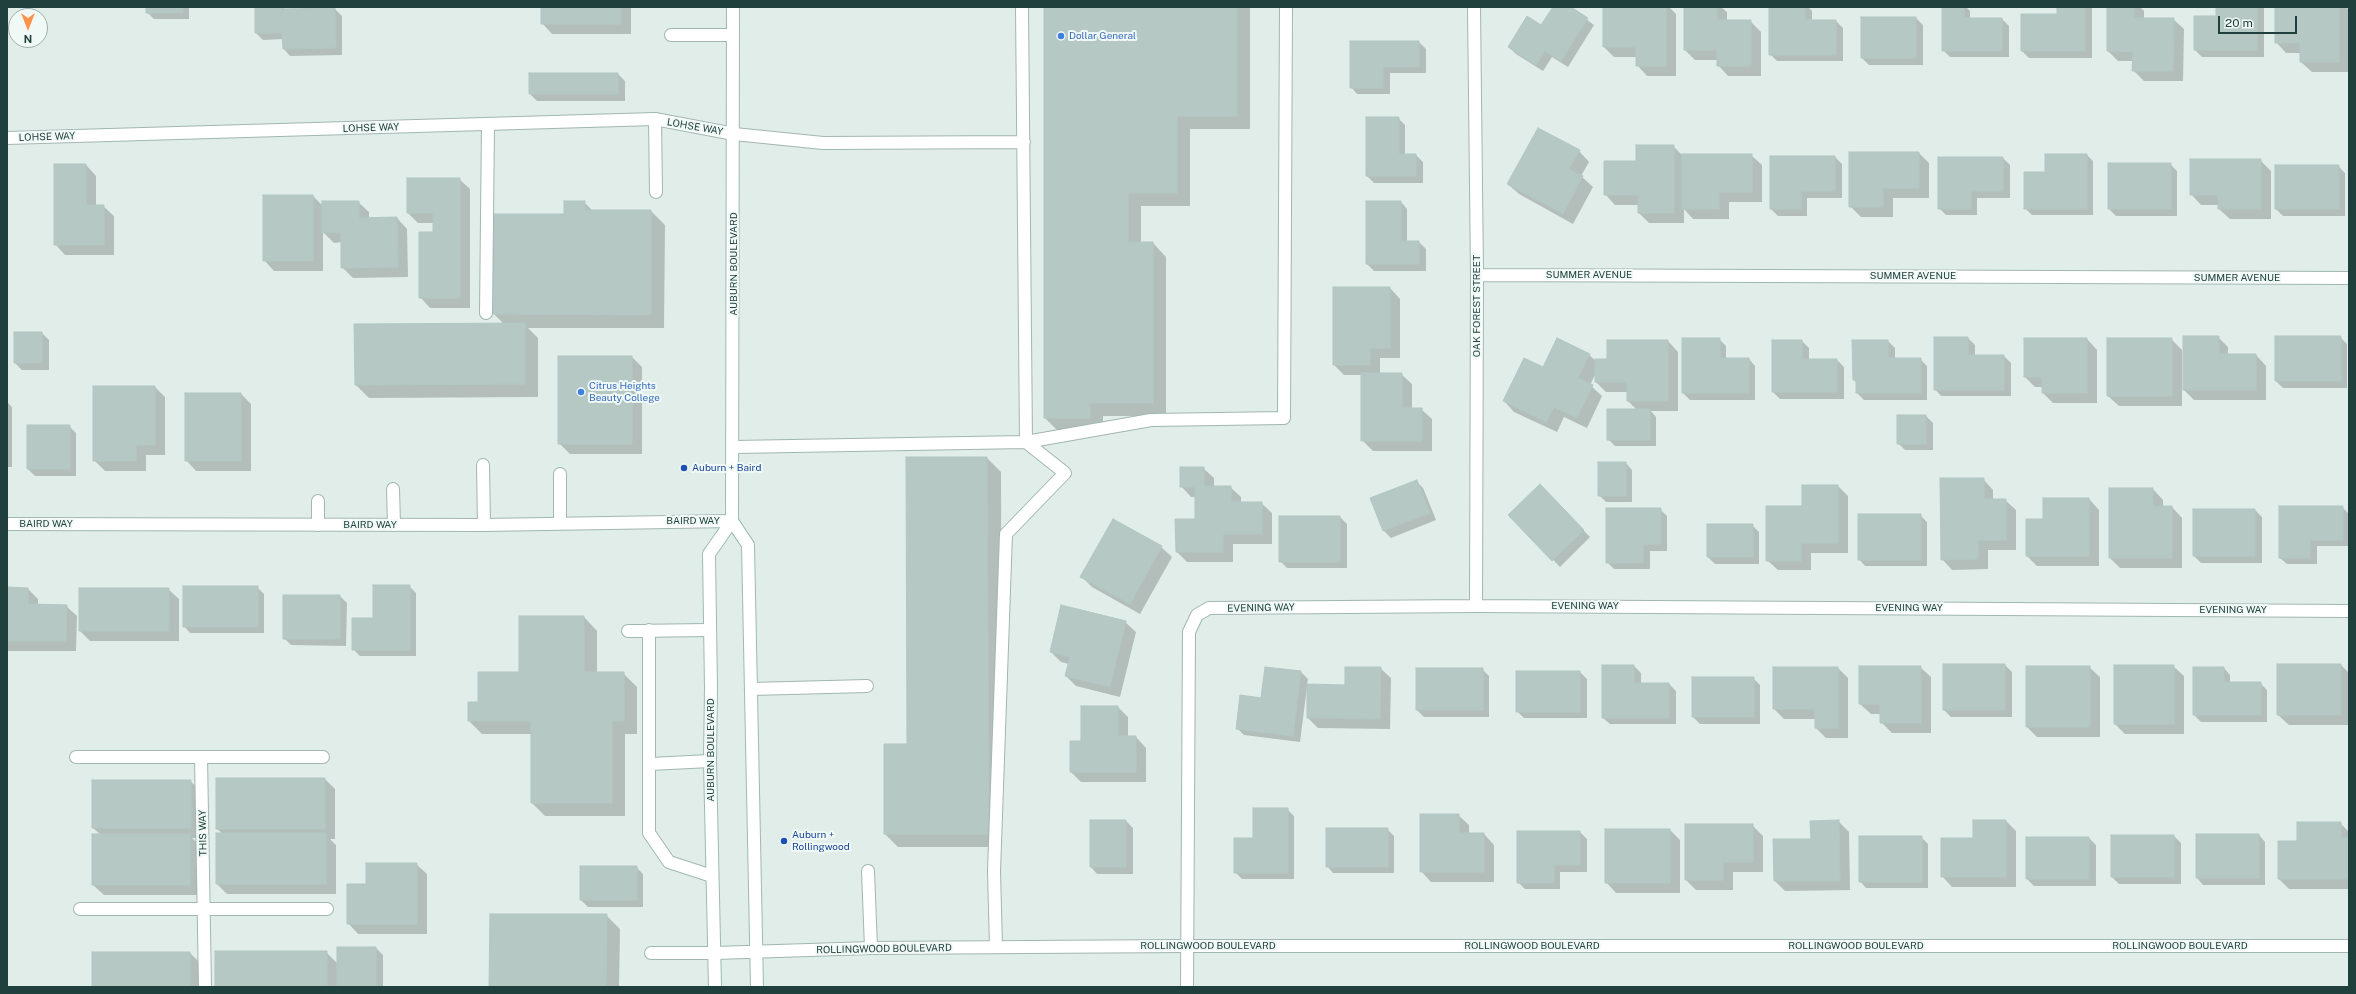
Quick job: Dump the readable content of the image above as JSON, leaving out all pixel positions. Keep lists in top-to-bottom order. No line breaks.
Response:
{"streets":{"street":["LOHSE WAY","AUBURN BOULEVARD","SUMMER AVENUE","OAK FOREST STREET","BAIRD WAY","EVENING WAY","THIS WAY","ROLLINGWOOD BOULEVARD"]},"crossings":[["LOHSE WAY","AUBURN BOULEVARD"],["AUBURN BOULEVARD","BAIRD WAY"],["AUBURN BOULEVARD","ROLLINGWOOD BOULEVARD"],["SUMMER AVENUE","OAK FOREST STREET"],["OAK FOREST STREET","EVENING WAY"],["EVENING WAY","ROLLINGWOOD BOULEVARD"]],"places":["Dollar General","Citrus Heights Beauty College","Auburn + Baird","Auburn + Rollingwood"],"scale_bar":"20 m","north":"bottom"}
